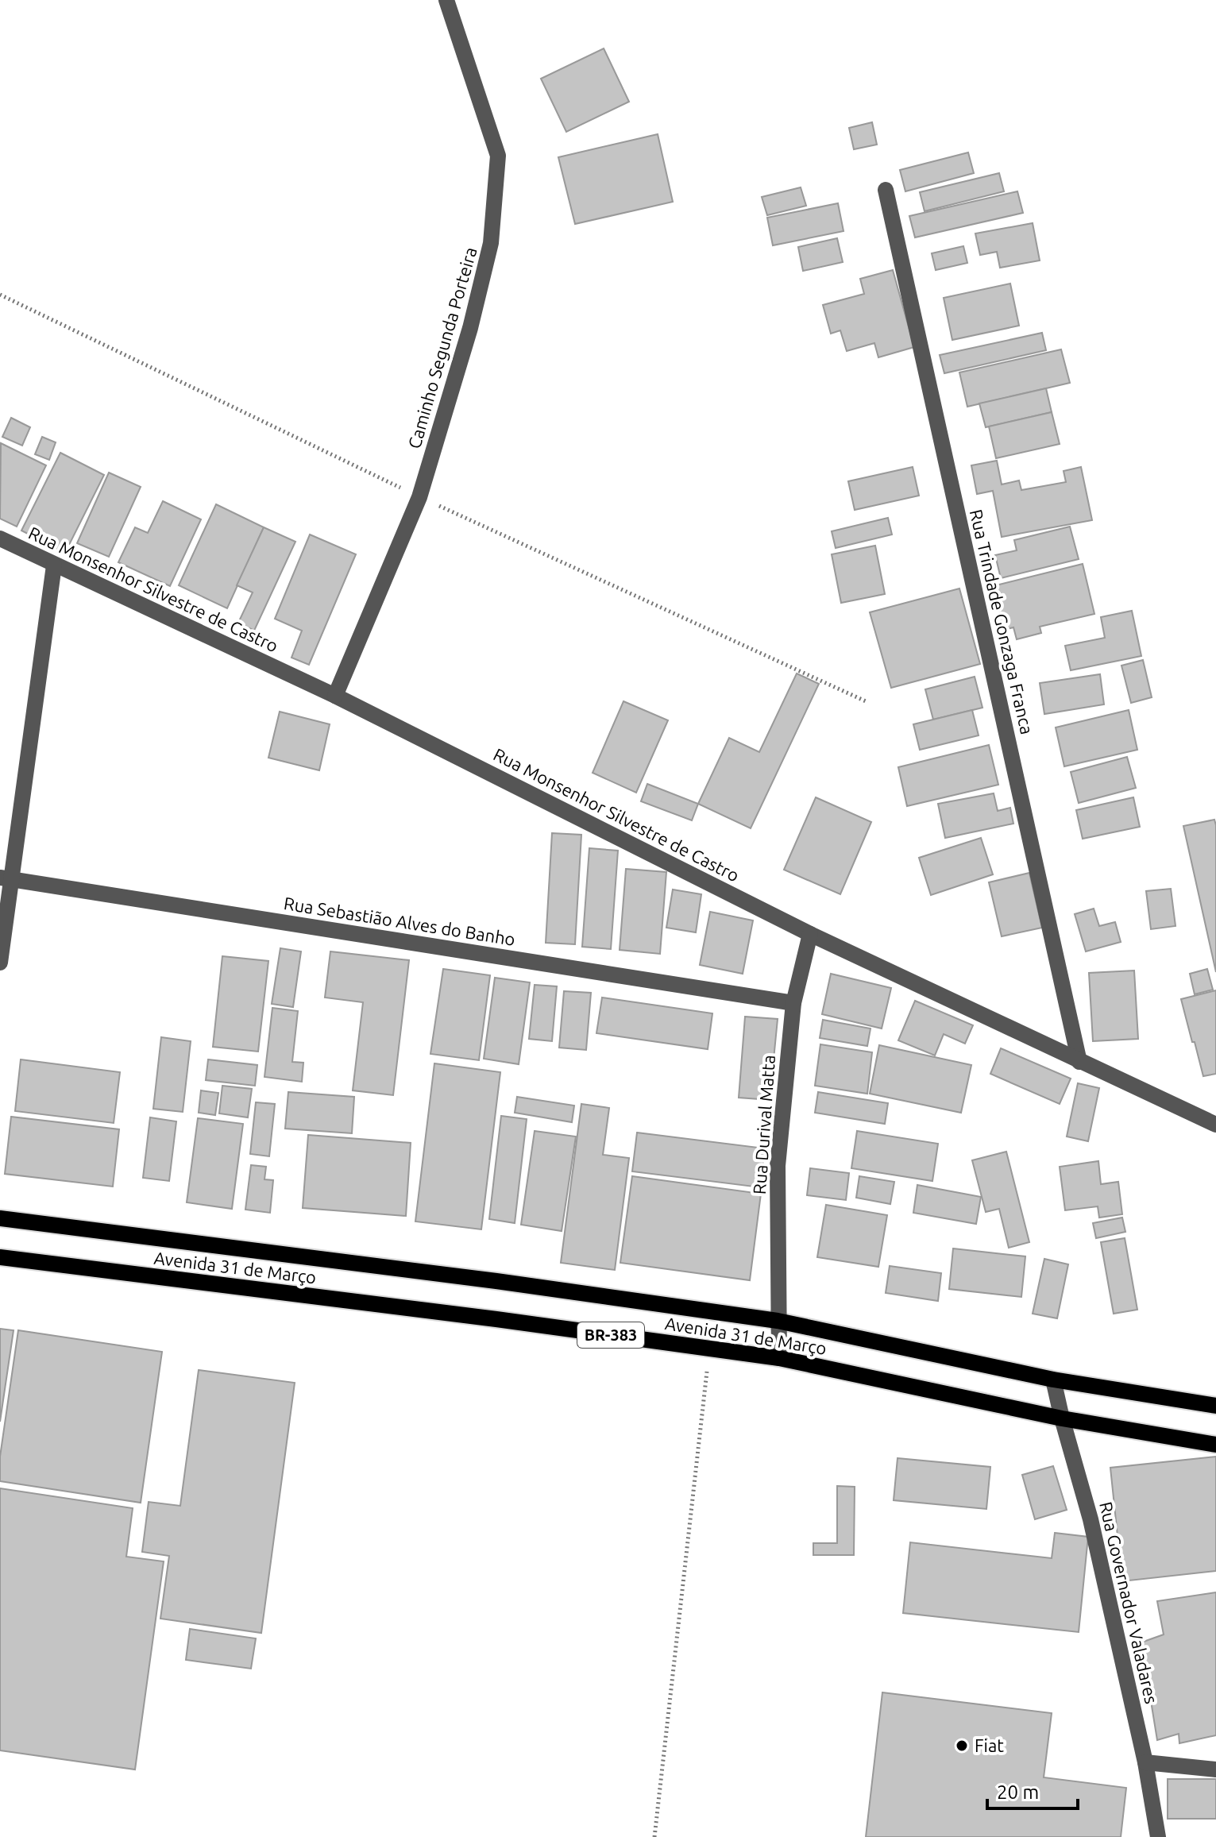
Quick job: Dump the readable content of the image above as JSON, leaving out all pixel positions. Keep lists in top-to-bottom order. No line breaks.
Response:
{"streets":{"main road":["Avenida 31 de Março","BR-383"],"street":["Caminho Segunda Porteira","Rua Monsenhor Silvestre de Castro","Rua Trindade Gonzaga Franca","Rua Sebastião Alves do Banho","Rua Durival Matta","Rua Governador Valadares"]},"crossings":[["Caminho Segunda Porteira","Rua Monsenhor Silvestre de Castro"],["Rua Monsenhor Silvestre de Castro","Rua Trindade Gonzaga Franca"],["Rua Monsenhor Silvestre de Castro","Rua Durival Matta"],["Rua Sebastião Alves do Banho","Rua Durival Matta"],["Rua Durival Matta","Avenida 31 de Março"],["Avenida 31 de Março","Rua Governador Valadares"]],"places":["Fiat"],"scale_bar":"20 m"}
